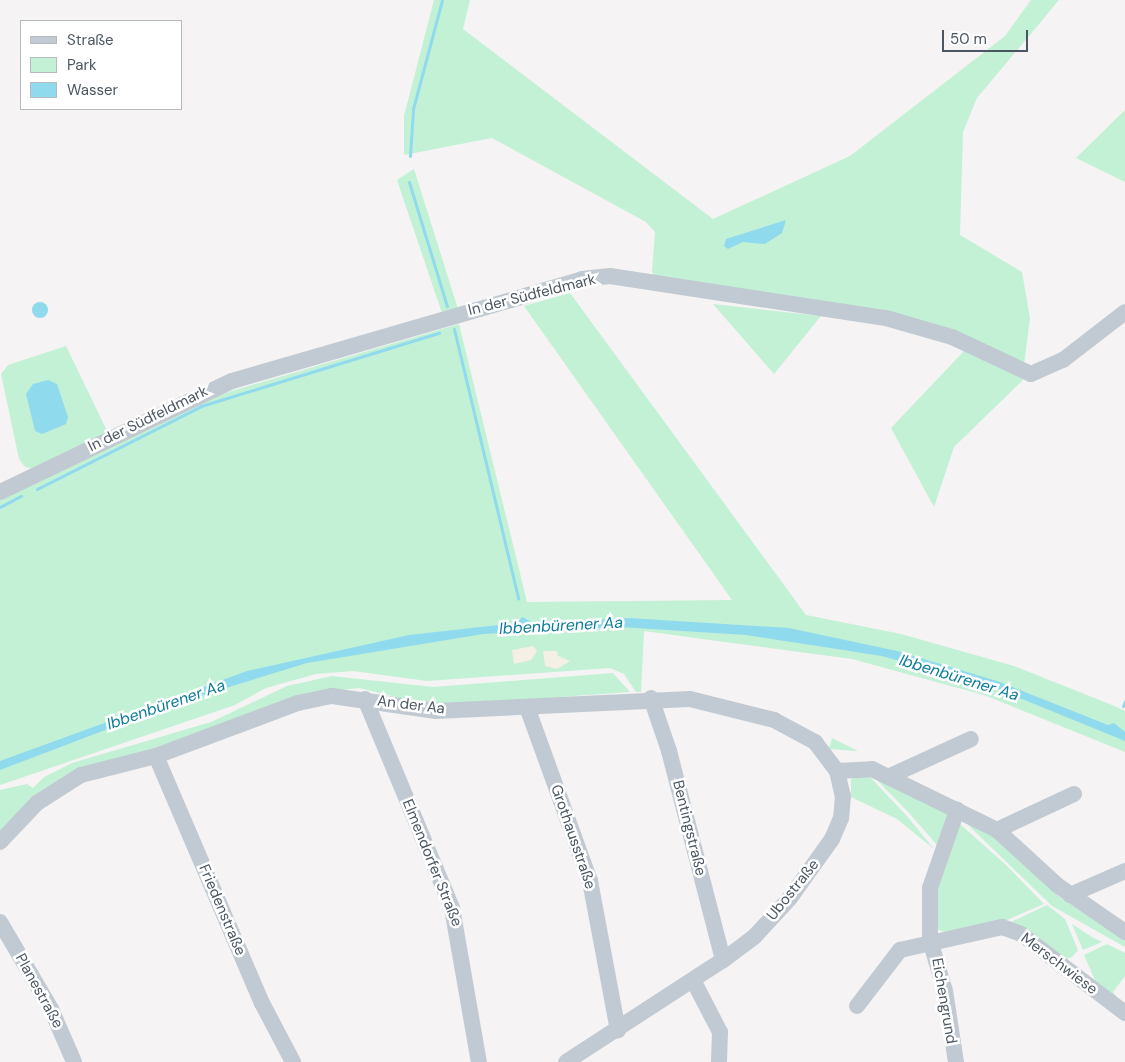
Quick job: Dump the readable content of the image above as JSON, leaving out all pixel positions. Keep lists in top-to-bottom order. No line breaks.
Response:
{"streets":{"street":["In der Südfeldmark","An der Aa","Bentingstraße","Grothausstraße","Elmendorfer Straße","Ubostraße","Friedenstraße","Merschwiese","Planestraße","Eichengrund"]},"crossings":[["An der Aa","Bentingstraße"],["An der Aa","Grothausstraße"],["An der Aa","Elmendorfer Straße"],["An der Aa","Ubostraße"],["An der Aa","Friedenstraße"],["Bentingstraße","Ubostraße"],["Grothausstraße","Ubostraße"],["Merschwiese","Eichengrund"]],"water":["Ibbenbürener Aa"],"legend":["Straße","Park","Wasser"],"scale_bar":"50 m"}
